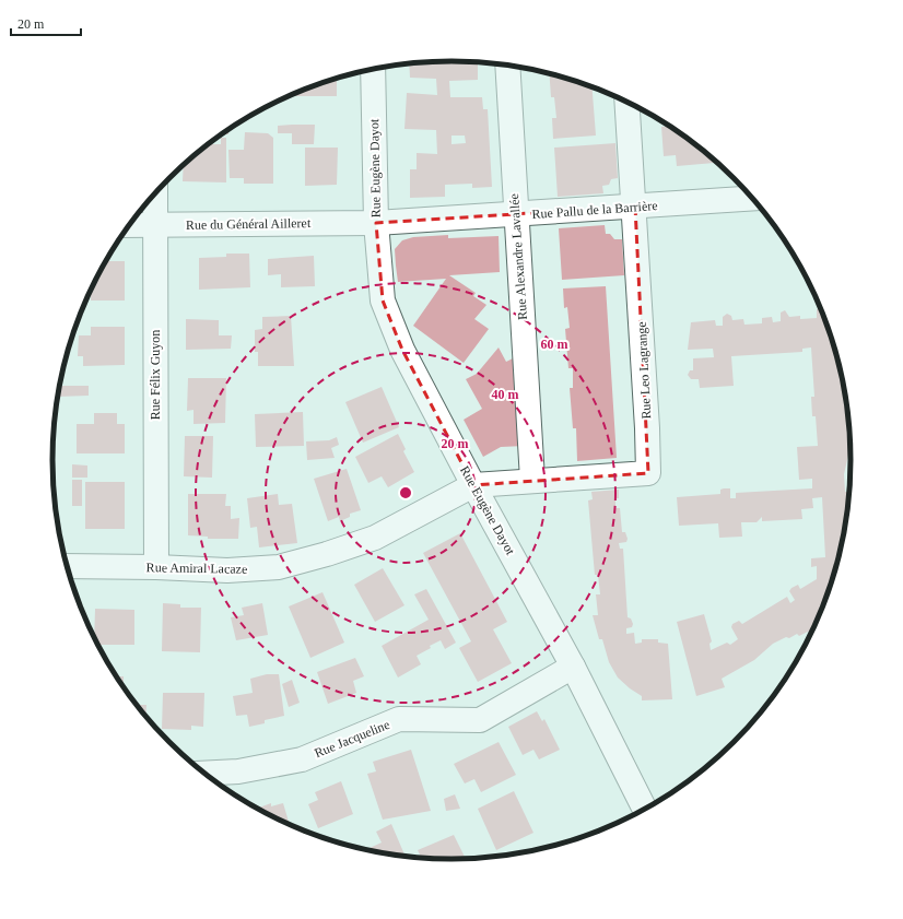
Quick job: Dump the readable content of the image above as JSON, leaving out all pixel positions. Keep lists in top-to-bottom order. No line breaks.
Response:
{"streets":{"street":["Rue Eugène Dayot","Rue Pallu de la Barrière","Rue du Général Ailleret","Rue Alexandre Lavallée","Rue Leo Lagrange","Rue Félix Guyon","Rue Amiral Lacaze","Rue Jacqueline"]},"crossings":[["Rue Eugène Dayot","Rue Pallu de la Barrière"],["Rue Eugène Dayot","Rue du Général Ailleret"],["Rue Eugène Dayot","Rue Leo Lagrange"],["Rue Eugène Dayot","Rue Amiral Lacaze"],["Rue Eugène Dayot","Rue Jacqueline"],["Rue Pallu de la Barrière","Rue du Général Ailleret"],["Rue Pallu de la Barrière","Rue Alexandre Lavallée"],["Rue Pallu de la Barrière","Rue Leo Lagrange"],["Rue du Général Ailleret","Rue Félix Guyon"],["Rue Alexandre Lavallée","Rue Leo Lagrange"],["Rue Leo Lagrange","Rue Amiral Lacaze"],["Rue Félix Guyon","Rue Amiral Lacaze"]],"scale_bar":"20 m","rings":["60 m","40 m","20 m"]}
